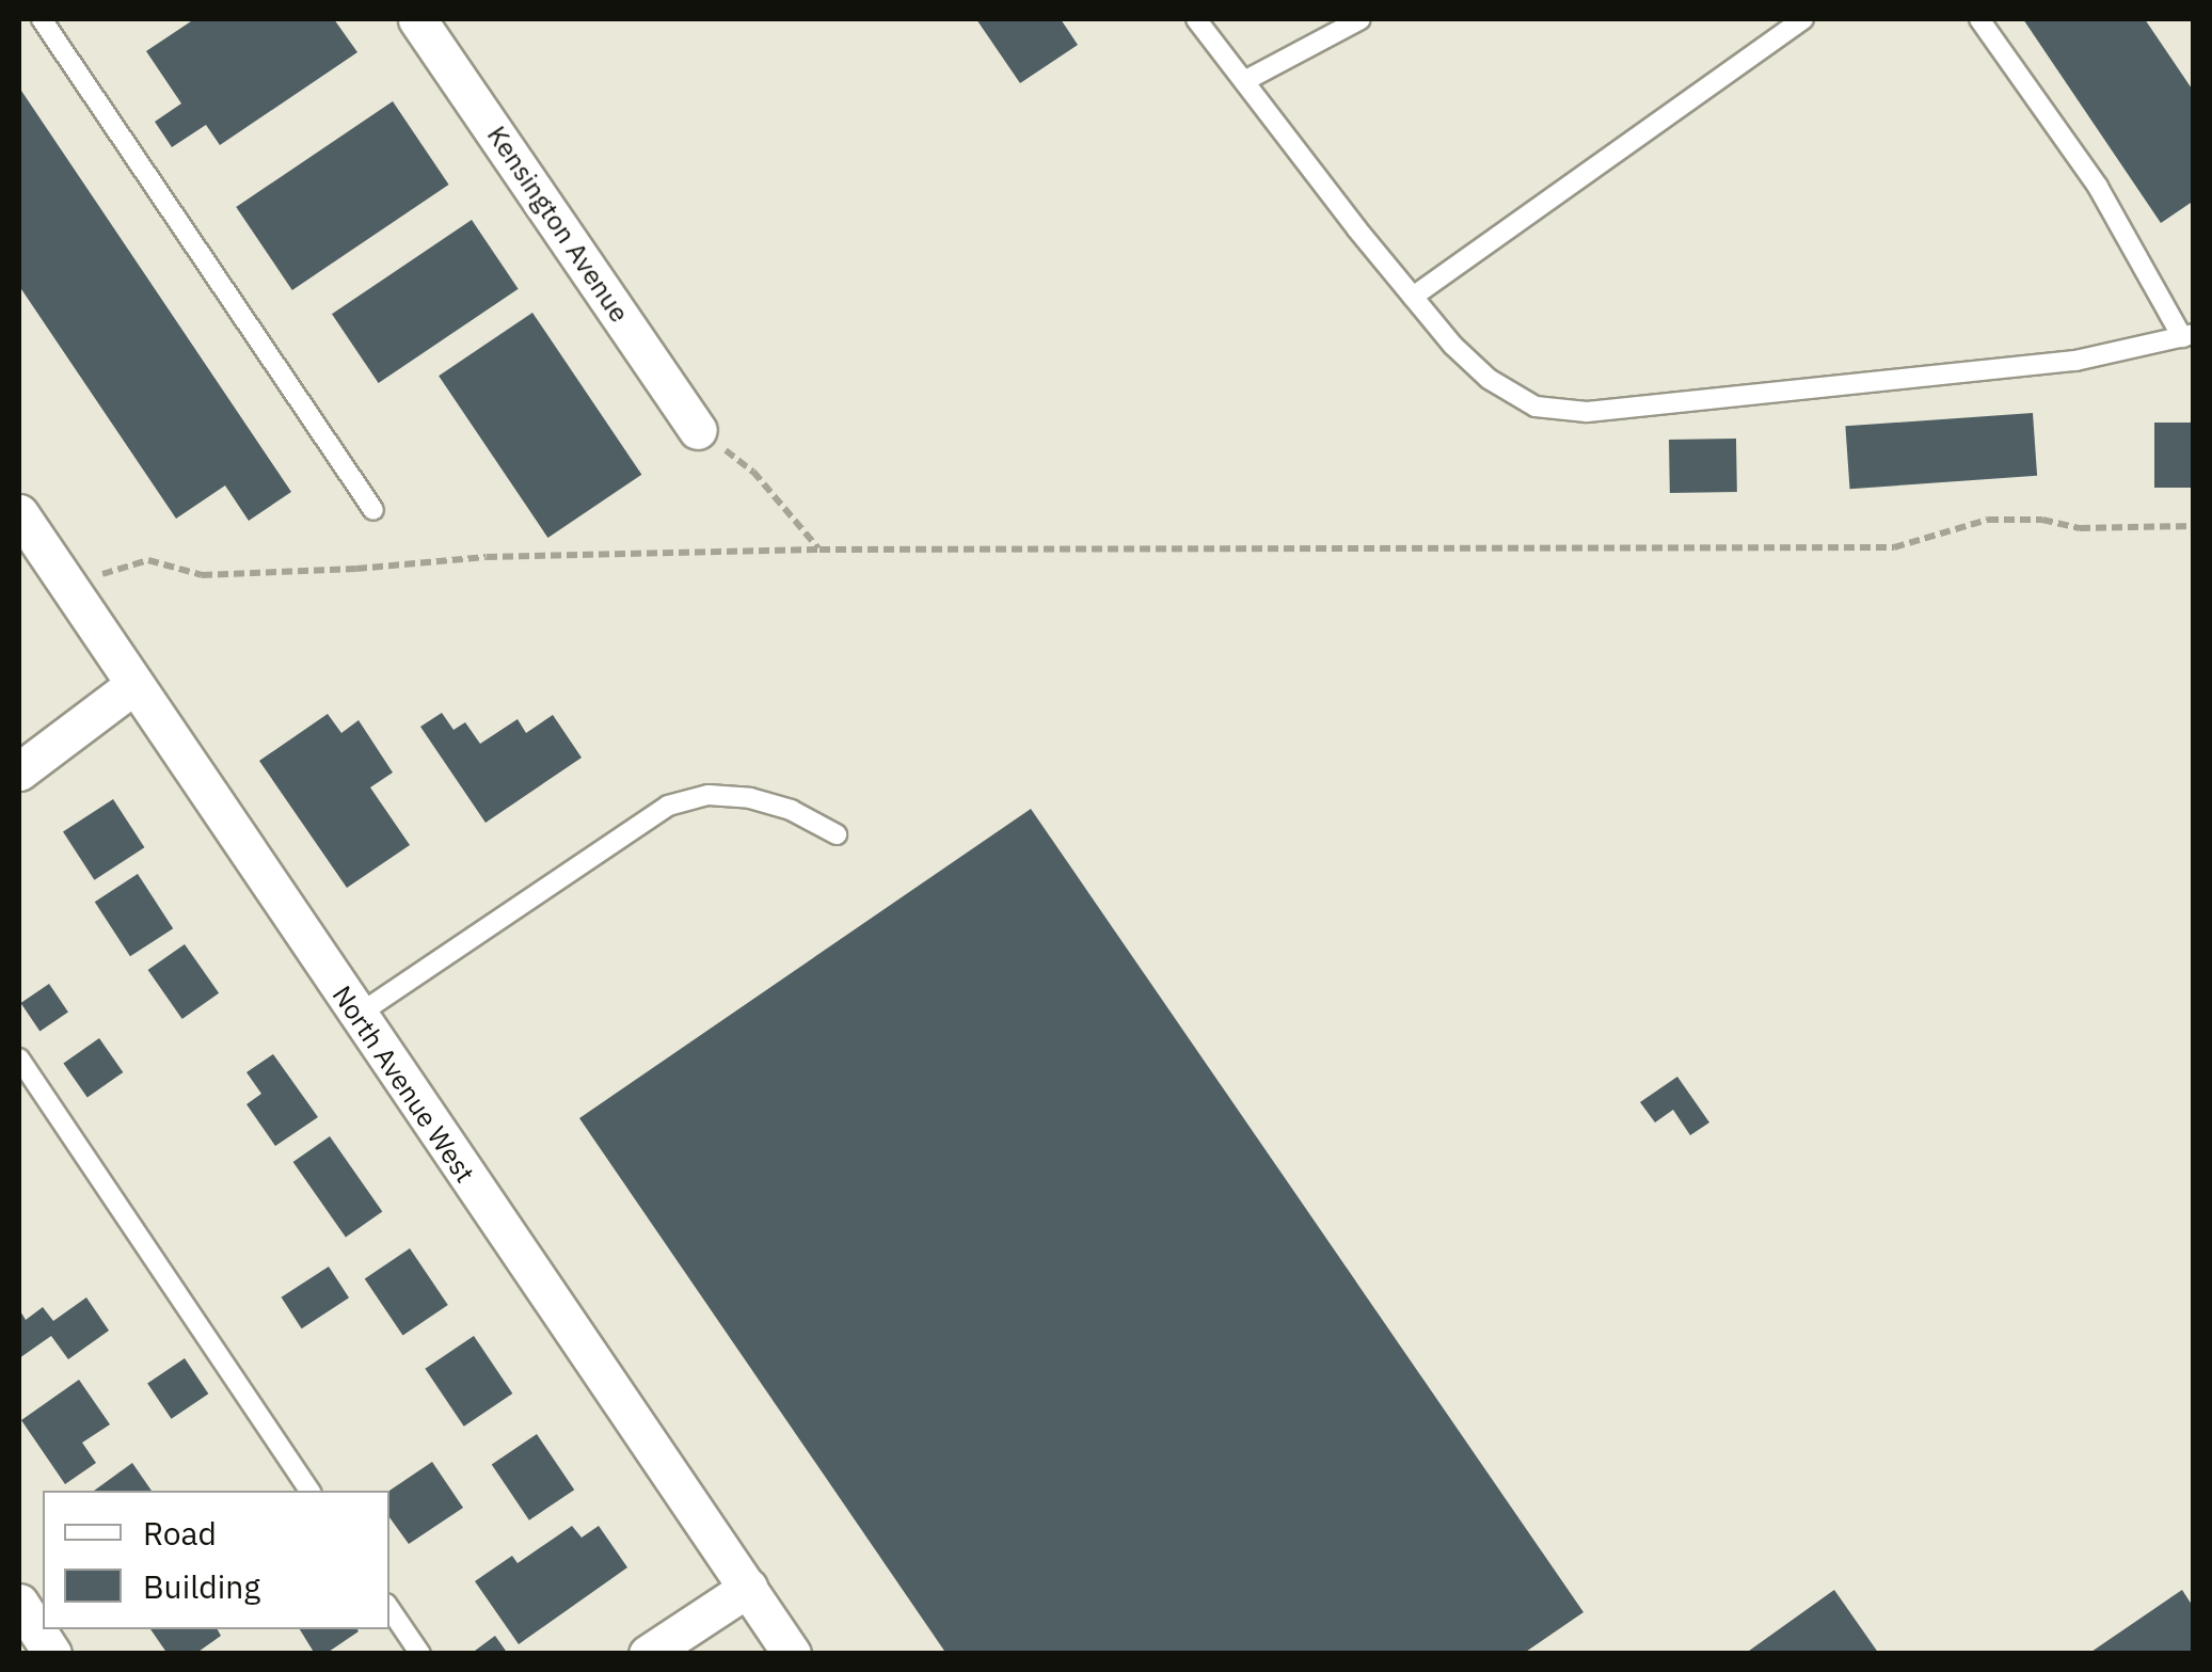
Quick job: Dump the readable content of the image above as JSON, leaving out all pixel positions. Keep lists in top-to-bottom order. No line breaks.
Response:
{"streets":{"street":["Kensington Avenue","North Avenue West"]},"legend":["Road","Building"]}
